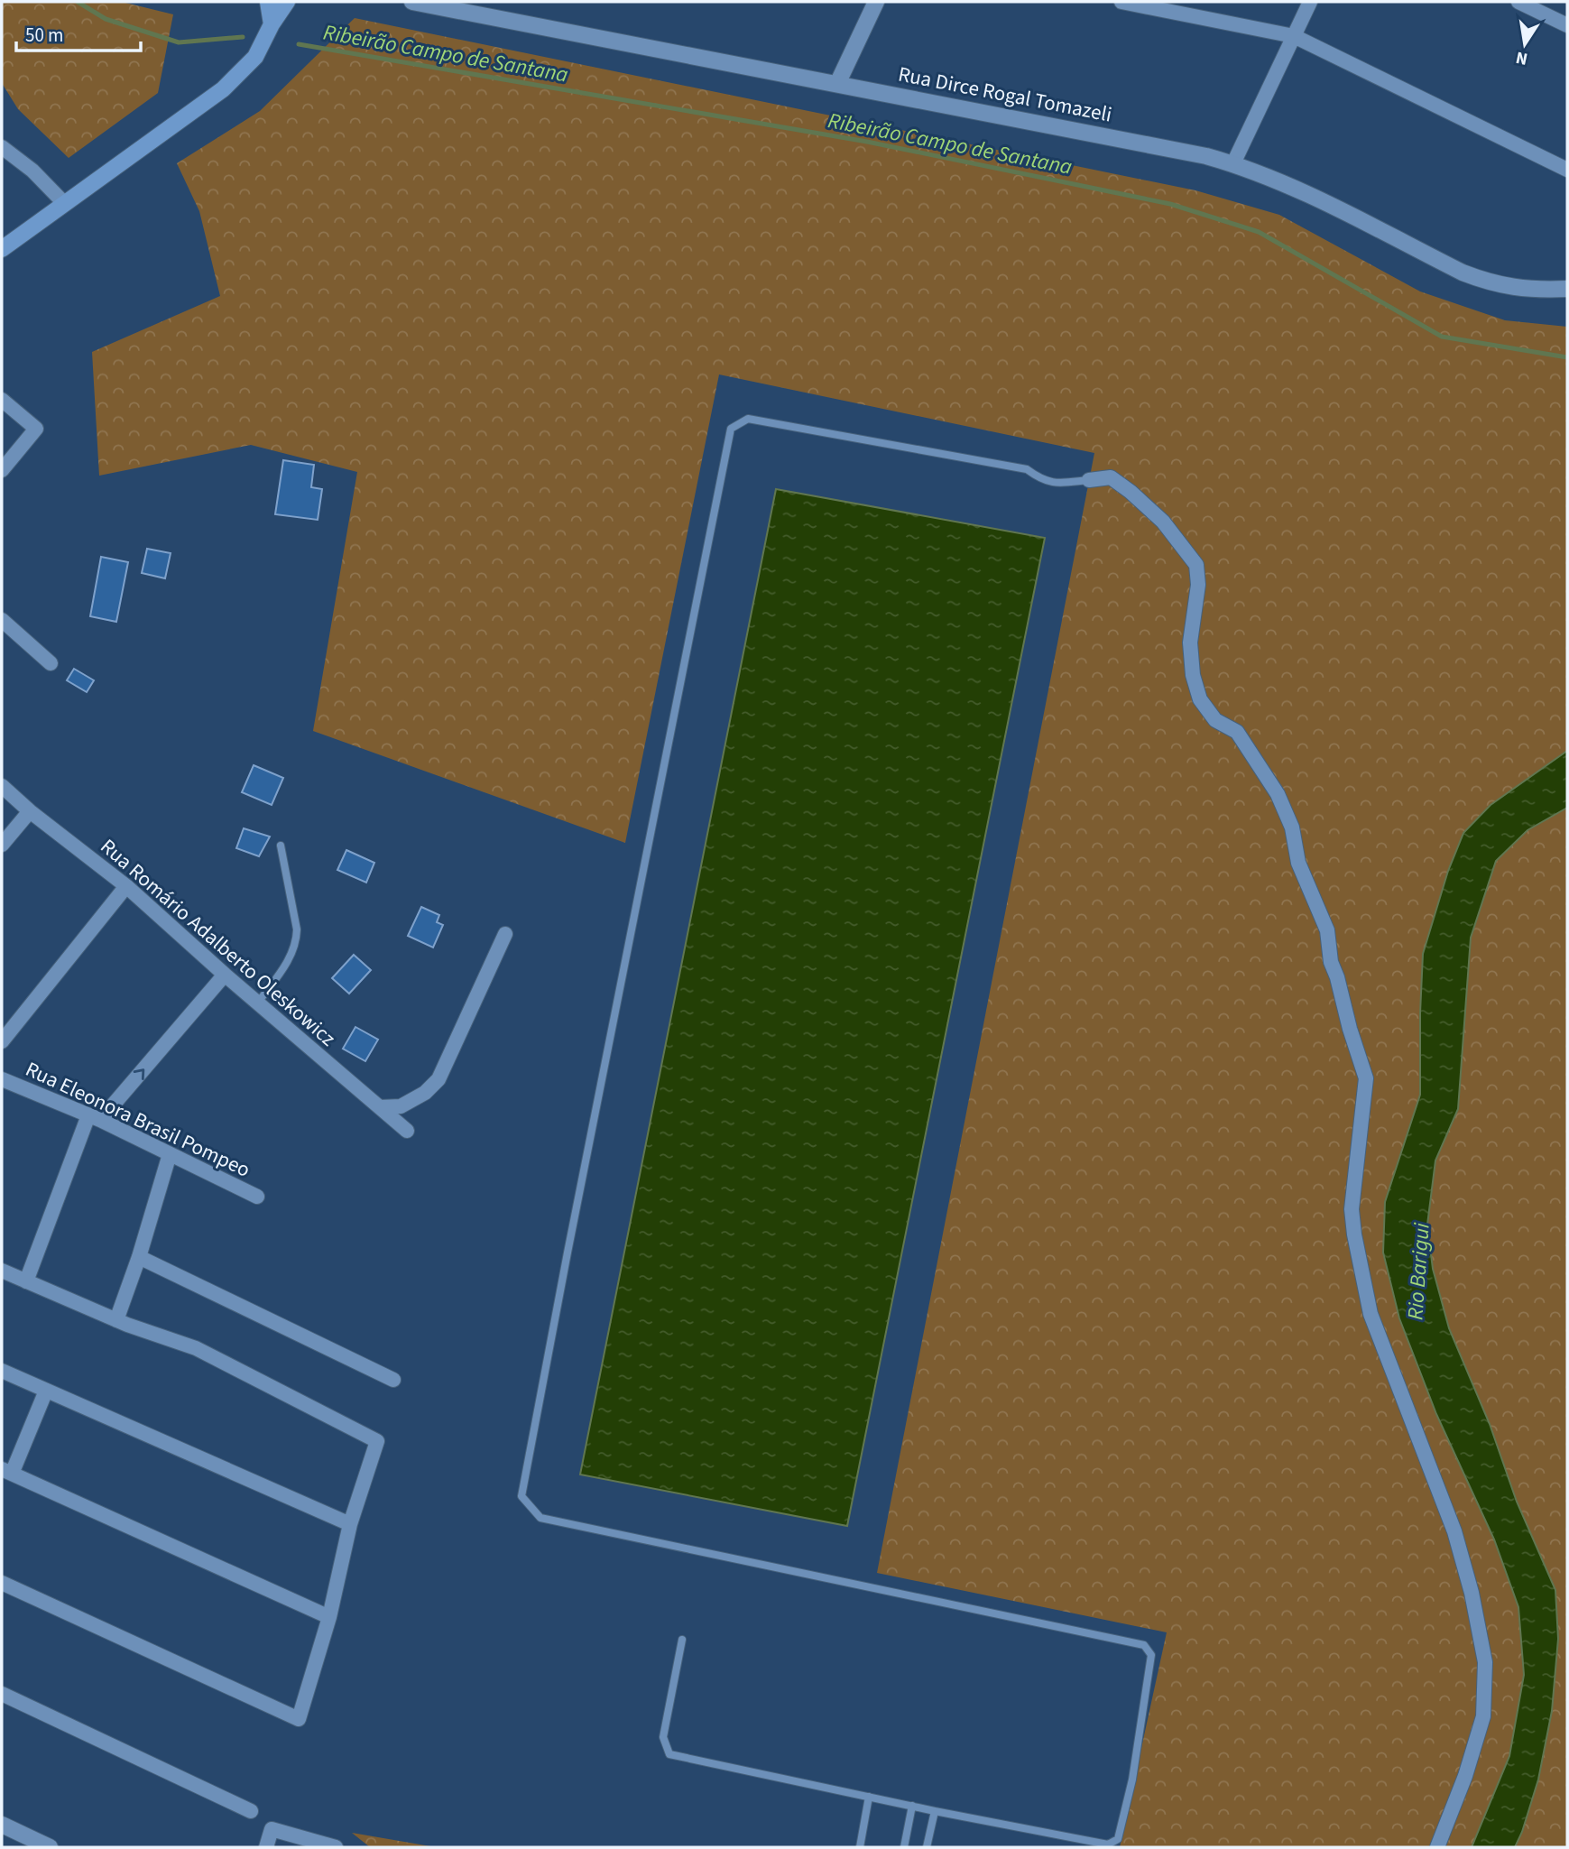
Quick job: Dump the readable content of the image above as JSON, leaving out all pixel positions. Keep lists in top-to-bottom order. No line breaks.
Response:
{"streets":{"street":["Rua Dirce Rogal Tomazeli","Rua Romário Adalberto Oleskowicz","Rua Eleonora Brasil Pompeo"]},"water":["Ribeirão Campo de Santana","Rio Barigui"],"scale_bar":"50 m","north":"bottom"}
